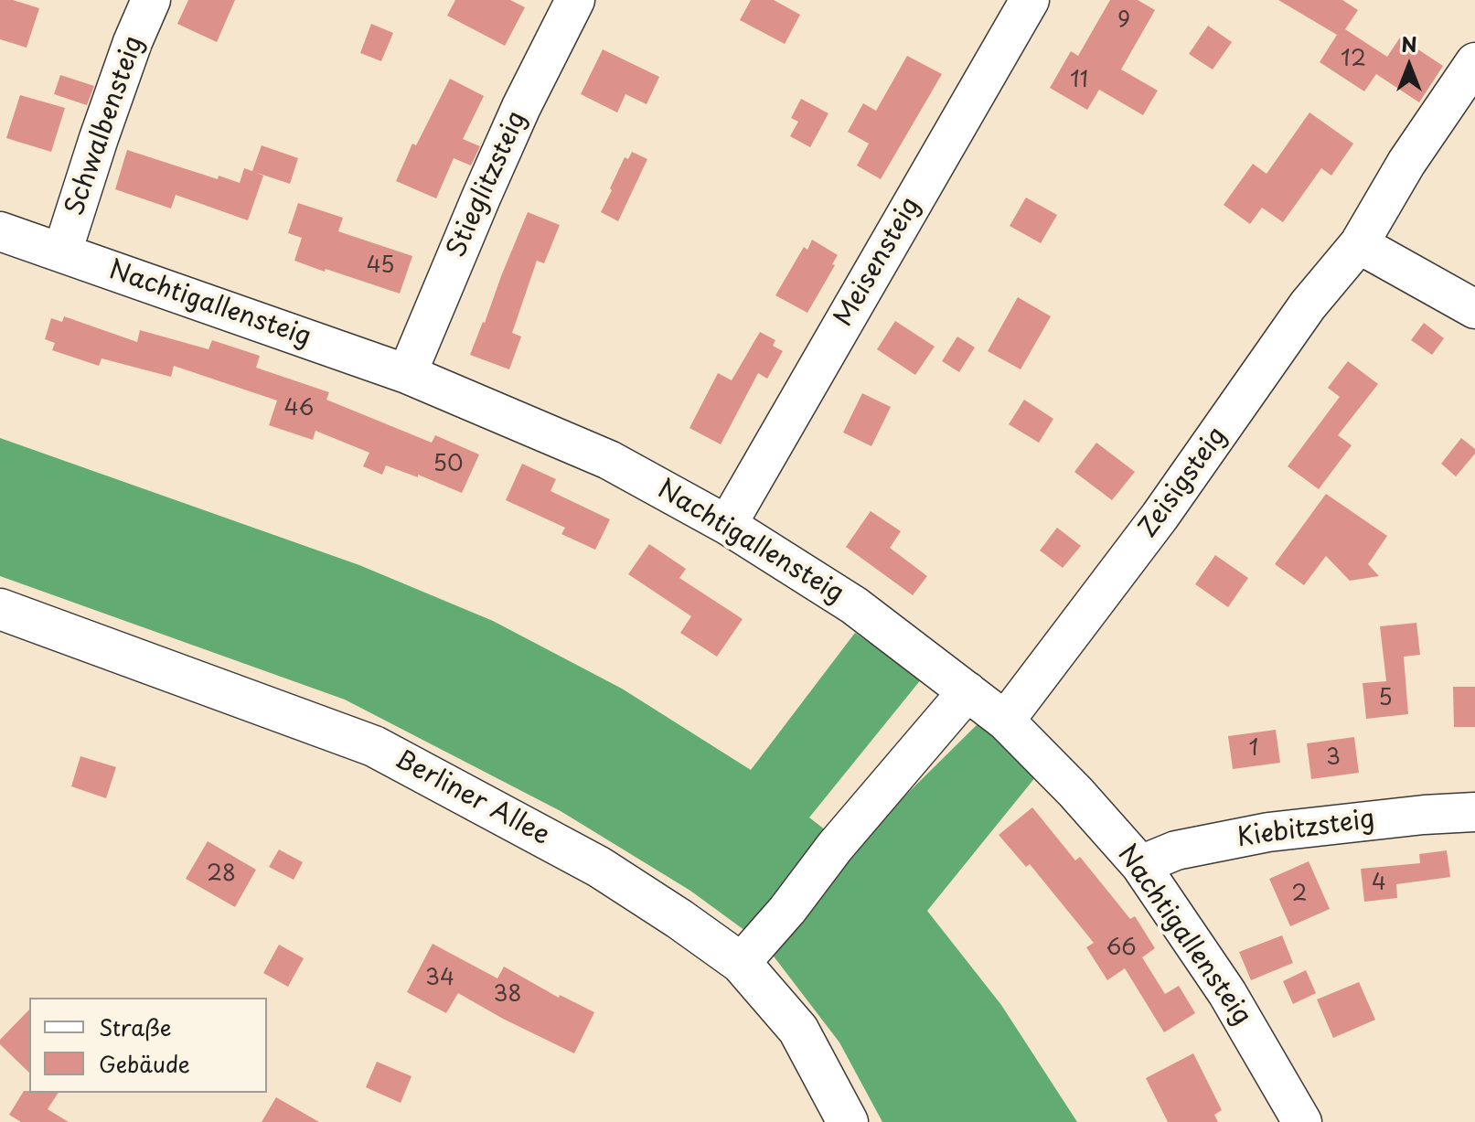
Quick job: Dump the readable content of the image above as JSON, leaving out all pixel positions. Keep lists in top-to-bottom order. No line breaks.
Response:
{"streets":{"main road":["Berliner Allee"],"street":["Schwalbensteig","Stieglitzsteig","Meisensteig","Nachtigallensteig","Zeisigsteig","Kiebitzsteig"]},"crossings":[["Schwalbensteig","Nachtigallensteig"],["Stieglitzsteig","Nachtigallensteig"],["Meisensteig","Nachtigallensteig"],["Nachtigallensteig","Zeisigsteig"],["Nachtigallensteig","Kiebitzsteig"]],"house_numbers":["9","12","11","45","46","50","5","1","3","28","4","2","66","34","38"],"legend":["Straße","Gebäude"],"north":"top"}
